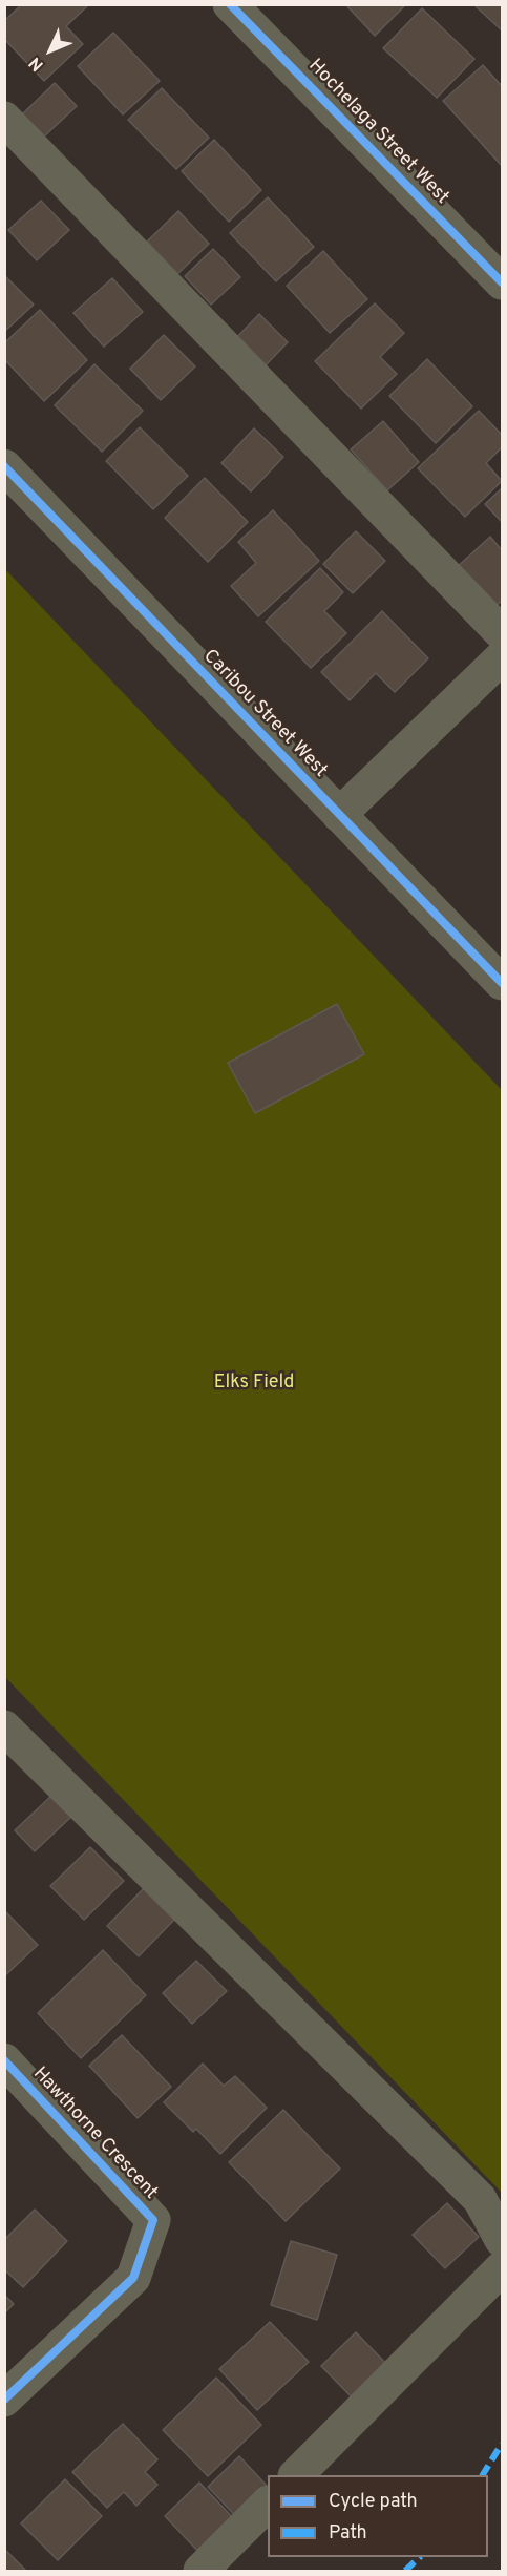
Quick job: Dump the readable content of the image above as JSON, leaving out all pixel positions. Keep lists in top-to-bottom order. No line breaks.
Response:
{"streets":{"street":["Hochelaga Street West","Caribou Street West","Hawthorne Crescent"]},"parks":["Elks Field"],"legend":["Cycle path","Path"],"north":"bottom left"}
